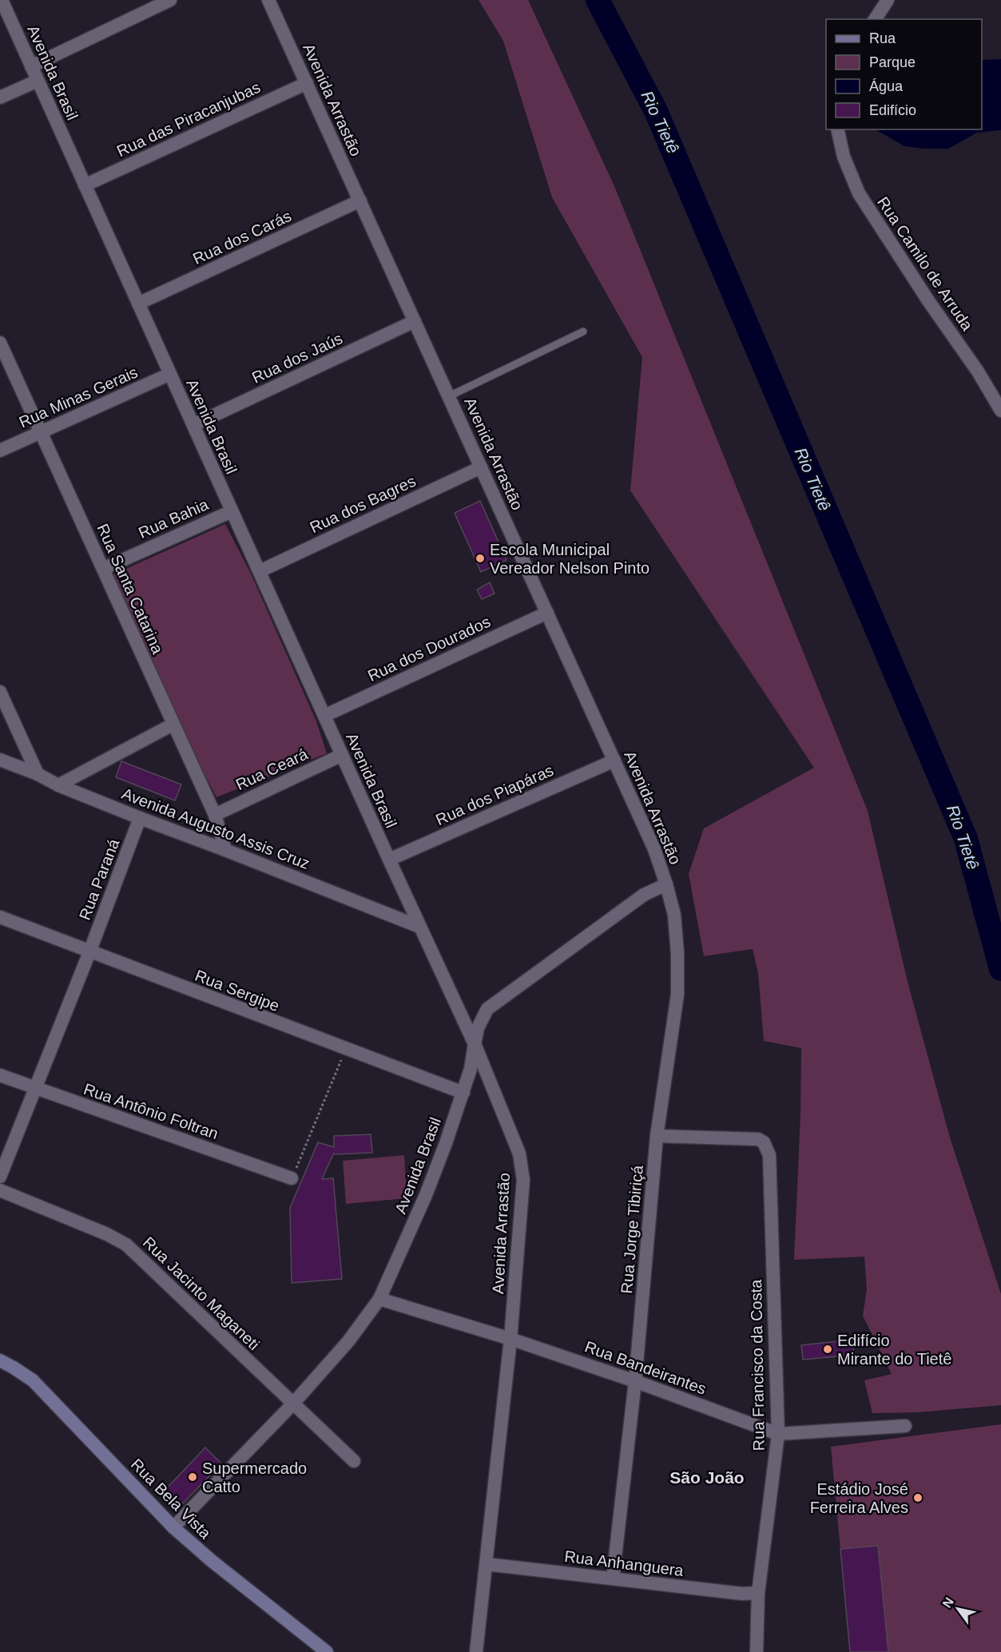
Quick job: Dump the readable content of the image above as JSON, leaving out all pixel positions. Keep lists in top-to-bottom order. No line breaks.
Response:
{"streets":{"main road":["Rua Bela Vista"],"street":["Avenida Brasil","Avenida Arrastão","Rua das Piracanjubas","Rua dos Carás","Rua Camilo de Arruda","Rua dos Jaús","Rua Minas Gerais","Rua dos Bagres","Rua Bahia","Rua Santa Catarina","Rua dos Dourados","Rua Ceará","Rua dos Piapáras","Avenida Augusto Assis Cruz","Rua Paraná","Rua Sergipe","Rua Antônio Foltran","Rua Jorge Tibiriçá","Rua Jacinto Maganeti","Rua Francisco da Costa","Rua Bandeirantes","Rua Anhanguera"]},"crossings":[["Avenida Brasil","Avenida Arrastão"],["Avenida Brasil","Rua das Piracanjubas"],["Avenida Brasil","Rua dos Carás"],["Avenida Brasil","Rua dos Jaús"],["Avenida Brasil","Rua Minas Gerais"],["Avenida Brasil","Rua dos Bagres"],["Avenida Brasil","Rua Bahia"],["Avenida Brasil","Rua dos Dourados"],["Avenida Brasil","Rua Ceará"],["Avenida Brasil","Rua dos Piapáras"],["Avenida Brasil","Avenida Augusto Assis Cruz"],["Avenida Brasil","Rua Sergipe"],["Avenida Brasil","Rua Jacinto Maganeti"],["Avenida Brasil","Rua Bandeirantes"],["Avenida Brasil","Rua Bela Vista"],["Avenida Arrastão","Rua das Piracanjubas"],["Avenida Arrastão","Rua dos Carás"],["Avenida Arrastão","Rua dos Jaús"],["Avenida Arrastão","Rua dos Bagres"],["Avenida Arrastão","Rua dos Dourados"],["Avenida Arrastão","Rua dos Piapáras"],["Avenida Arrastão","Rua Jorge Tibiriçá"],["Avenida Arrastão","Rua Bandeirantes"],["Avenida Arrastão","Rua Anhanguera"],["Rua Minas Gerais","Rua Santa Catarina"],["Rua Bahia","Rua Santa Catarina"],["Rua Santa Catarina","Rua Ceará"],["Rua Santa Catarina","Avenida Augusto Assis Cruz"],["Avenida Augusto Assis Cruz","Rua Paraná"],["Rua Paraná","Rua Sergipe"],["Rua Paraná","Rua Antônio Foltran"],["Rua Jorge Tibiriçá","Rua Francisco da Costa"],["Rua Jorge Tibiriçá","Rua Bandeirantes"],["Rua Jorge Tibiriçá","Rua Anhanguera"],["Rua Francisco da Costa","Rua Bandeirantes"],["Rua Francisco da Costa","Rua Anhanguera"]],"districts":["São João"],"water":["Rio Tietê"],"places":["Escola Municipal Vereador Nelson Pinto","Edifício Mirante do Tietê","Supermercado Catto","Estádio José Ferreira Alves"],"legend":["Rua","Parque","Água","Edifício"],"north":"top left"}
